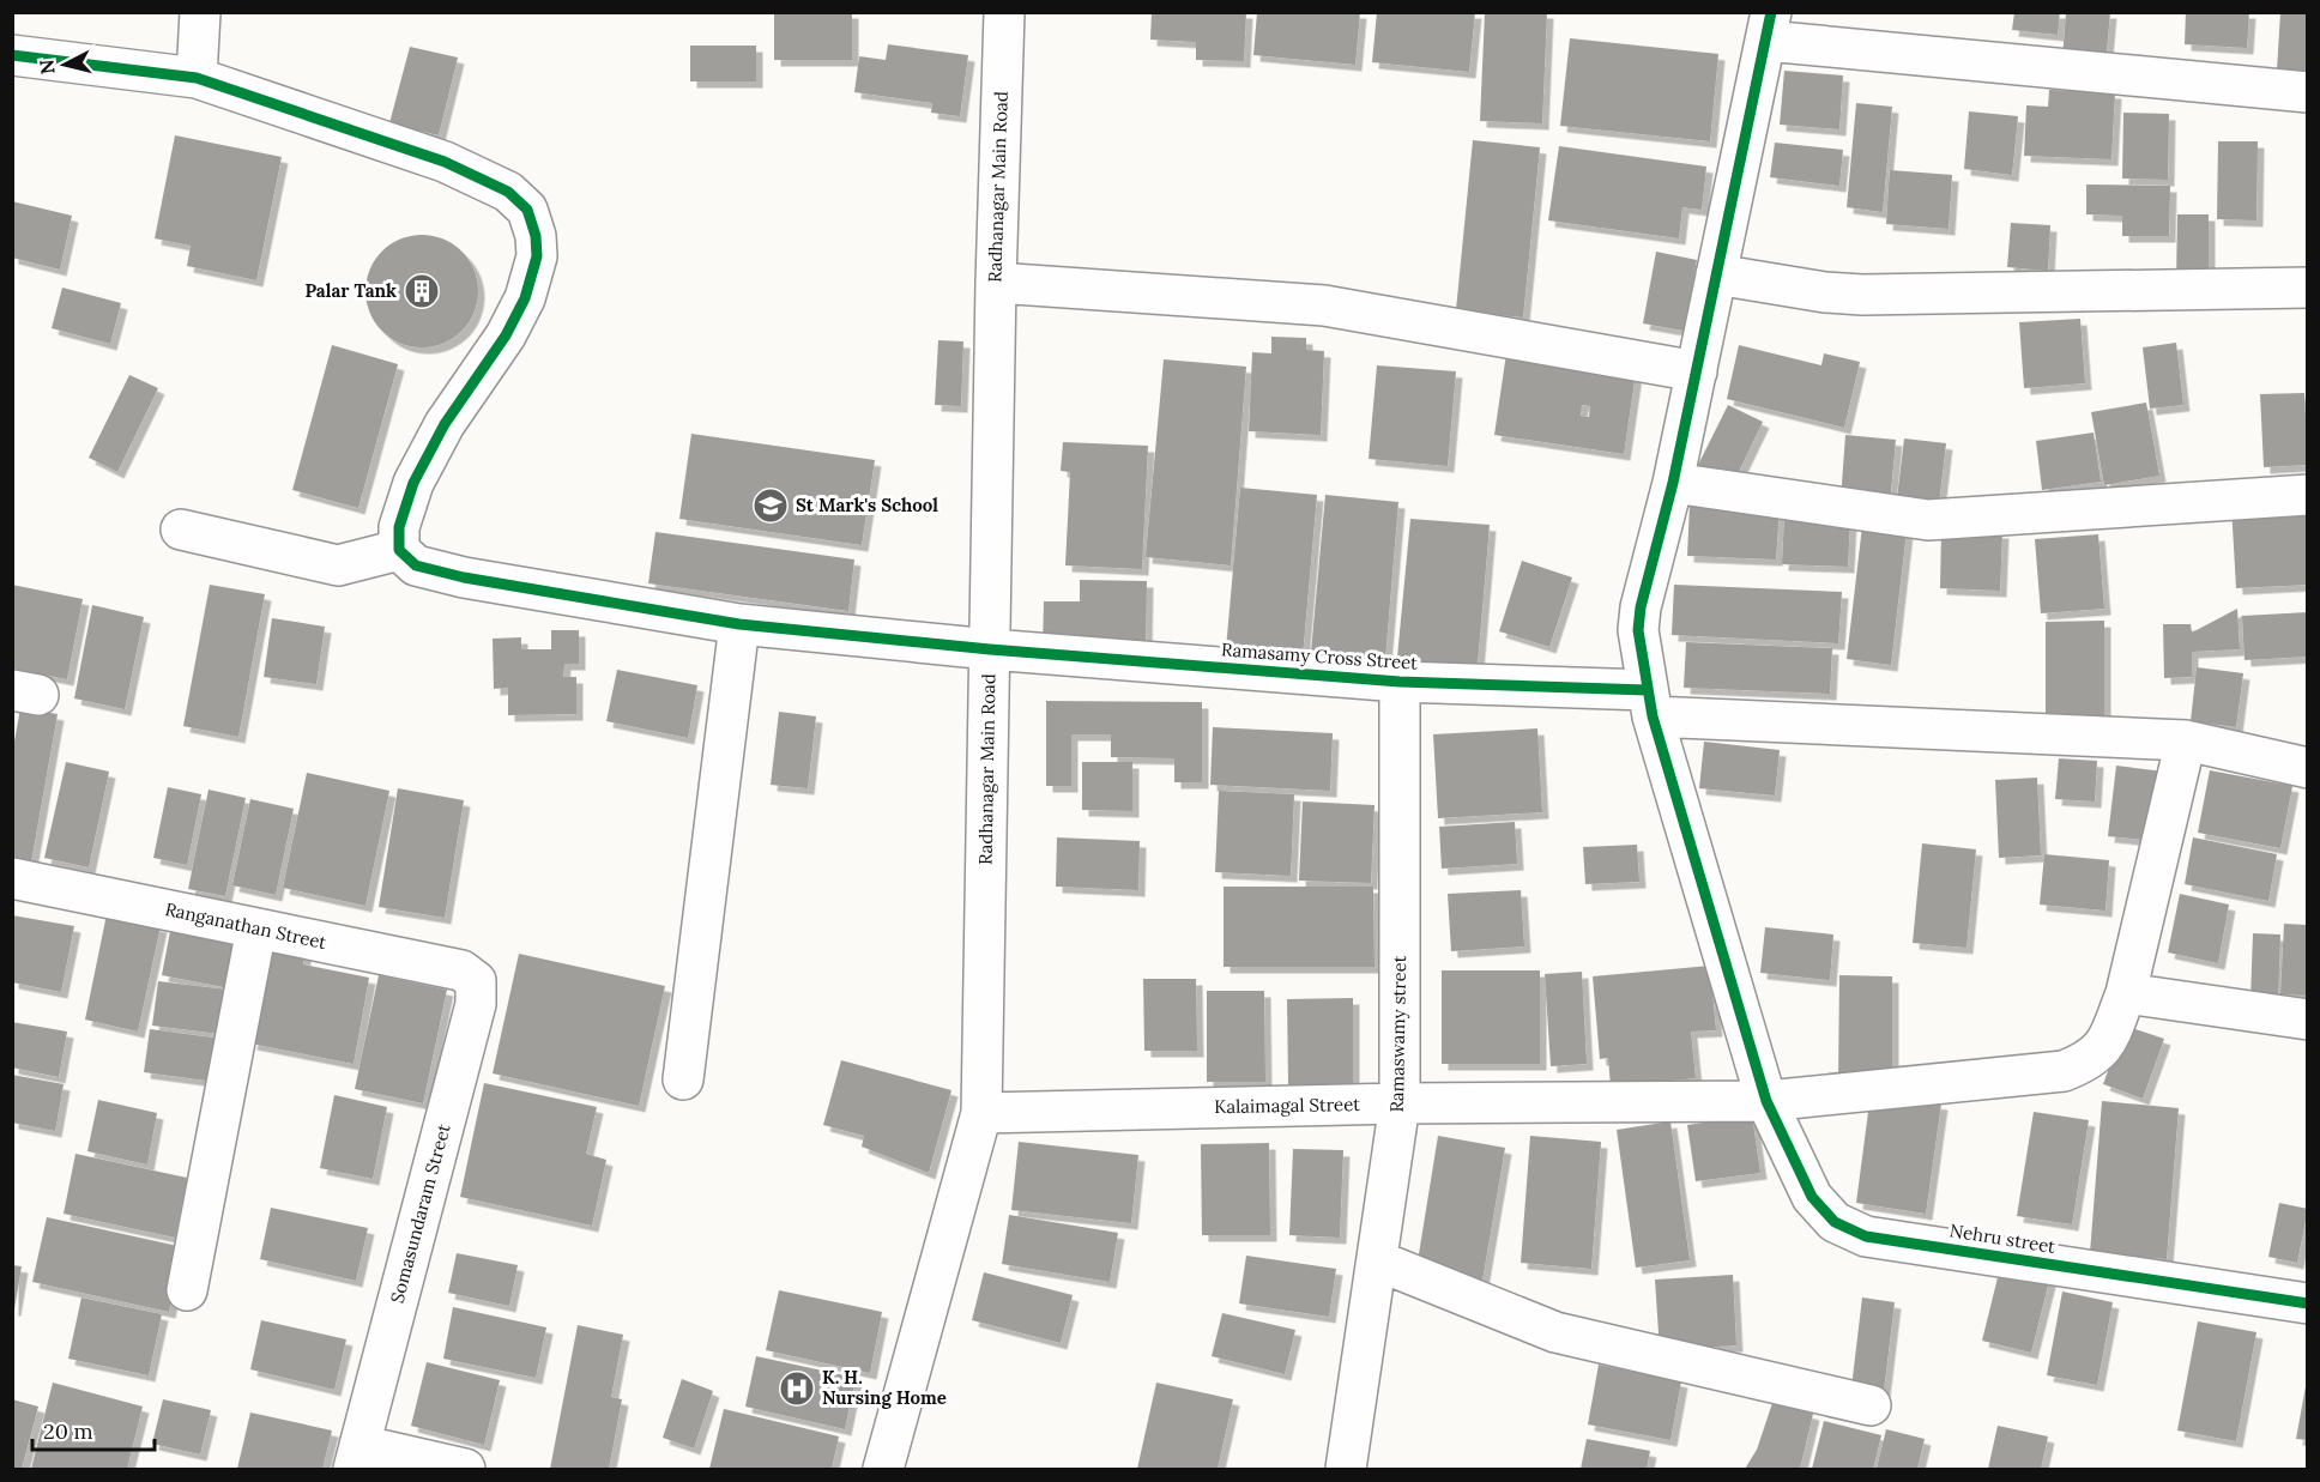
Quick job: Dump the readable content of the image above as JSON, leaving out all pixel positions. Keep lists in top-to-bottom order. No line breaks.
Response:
{"streets":{"street":["Radhanagar Main Road","Ramasamy Cross Street","Ranganathan Street","Ramaswamy street","Kalaimagal Street","Somasundaram Street","Nehru street"]},"crossings":[["Radhanagar Main Road","Ramasamy Cross Street"],["Radhanagar Main Road","Kalaimagal Street"],["Ramasamy Cross Street","Ramaswamy street"],["Ramasamy Cross Street","Kalaimagal Street"],["Ramasamy Cross Street","Nehru street"],["Ranganathan Street","Somasundaram Street"],["Ramaswamy street","Kalaimagal Street"],["Kalaimagal Street","Nehru street"]],"places":{"building":["Palar Tank"],"school or university":["St Mark's School"],"hospital":["K. H. Nursing Home"]},"scale_bar":"20 m","north":"left"}
